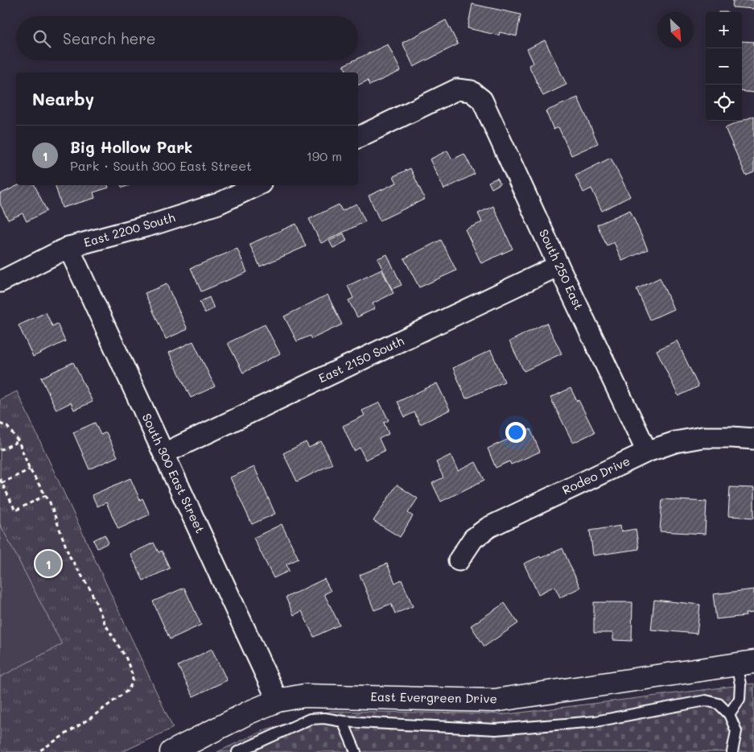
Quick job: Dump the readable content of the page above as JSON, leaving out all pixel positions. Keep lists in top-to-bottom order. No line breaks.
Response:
{"streets":{"street":["East 2200 South","South 250 East","East 2150 South","South 300 East Street","Rodeo Drive","East Evergreen Drive"]},"crossings":[["East 2200 South","South 300 East Street"],["South 250 East","East 2150 South"],["South 250 East","Rodeo Drive"],["East 2150 South","South 300 East Street"],["South 300 East Street","East Evergreen Drive"]],"north":"bottom right","page":{"map_buttons":["+","−"],"search":"Search here","heading":"Nearby","list":[{"mark":"1","name":"Big Hollow Park","note":"Park · South 300 East Street","value":"190 m"}],"pins":"1"}}
